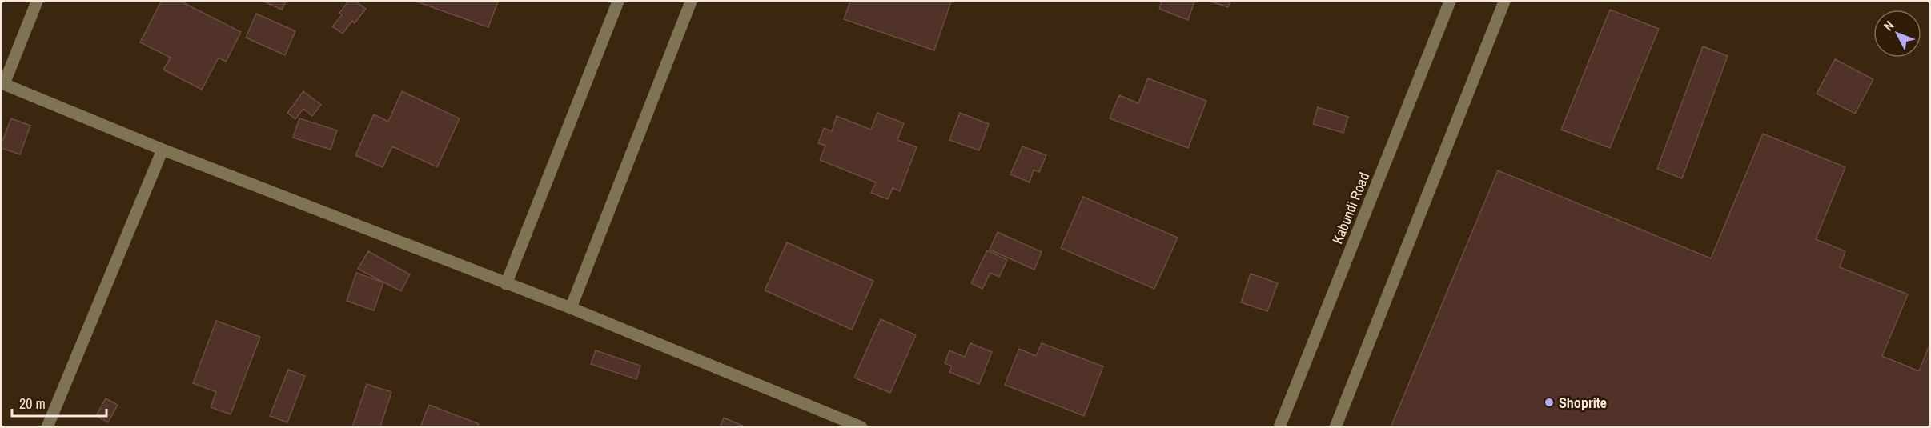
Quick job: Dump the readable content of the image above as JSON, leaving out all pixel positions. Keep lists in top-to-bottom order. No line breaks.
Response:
{"streets":{"street":["Kabundi Road"]},"places":["Shoprite"],"scale_bar":"20 m","north":"top left"}
